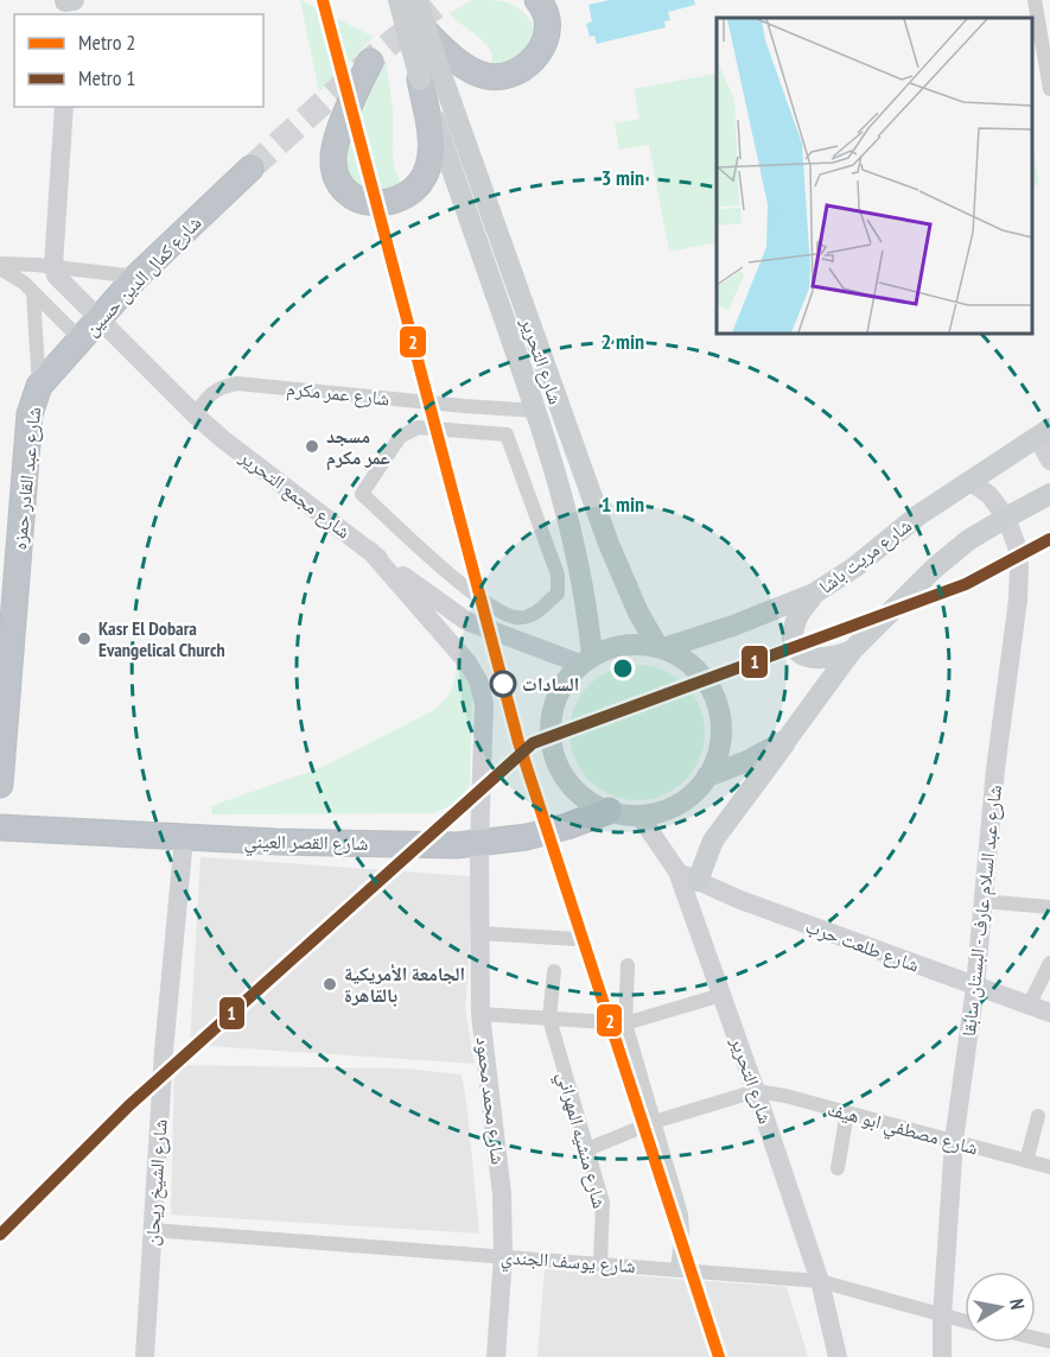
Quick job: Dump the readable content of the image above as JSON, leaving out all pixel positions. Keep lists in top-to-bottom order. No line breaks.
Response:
{"streets":{"highway":["شارع كمال الدين حسين","شارع عبد القادر حمزه","شارع القصر العيني"],"main road":["شارع التحرير","شارع مريت باشا"],"street":["شارع عمر مكرم","شارع مجمع التحرير","شارع عبد السلام عارف - البستان سابقا","شارع طلعت حرب","شارع محمد محمود","شارع مصطفي ابو هيف","شارع منشيه المهراني","شارع الشيخ ريحان","شارع يوسف الجندي"]},"crossings":[["شارع كمال الدين حسين","شارع عبد القادر حمزه"],["شارع كمال الدين حسين","شارع مجمع التحرير"],["شارع التحرير","شارع عمر مكرم"],["شارع التحرير","شارع مجمع التحرير"],["شارع التحرير","شارع مريت باشا"],["شارع التحرير","شارع القصر العيني"],["شارع التحرير","شارع طلعت حرب"],["شارع التحرير","شارع مصطفي ابو هيف"],["شارع التحرير","شارع يوسف الجندي"],["شارع عمر مكرم","شارع مجمع التحرير"],["شارع مجمع التحرير","شارع مريت باشا"],["شارع مجمع التحرير","شارع القصر العيني"],["شارع مجمع التحرير","شارع محمد محمود"],["شارع مريت باشا","شارع القصر العيني"],["شارع مريت باشا","شارع عبد السلام عارف - البستان سابقا"],["شارع القصر العيني","شارع محمد محمود"],["شارع القصر العيني","شارع الشيخ ريحان"],["شارع عبد السلام عارف - البستان سابقا","شارع طلعت حرب"],["شارع عبد السلام عارف - البستان سابقا","شارع مصطفي ابو هيف"],["شارع عبد السلام عارف - البستان سابقا","شارع يوسف الجندي"],["شارع محمد محمود","شارع يوسف الجندي"],["شارع منشيه المهراني","شارع يوسف الجندي"],["شارع الشيخ ريحان","شارع يوسف الجندي"]],"places":["مسجد عمر مكرم","Kasr El Dobara Evangelical Church","السادات","الجامعة الأمريكية بالقاهرة"],"lines":["metro line 2","metro line 1"],"legend":["Metro 2","Metro 1"],"north":"right","rings":["3 min","2 min","1 min"]}
